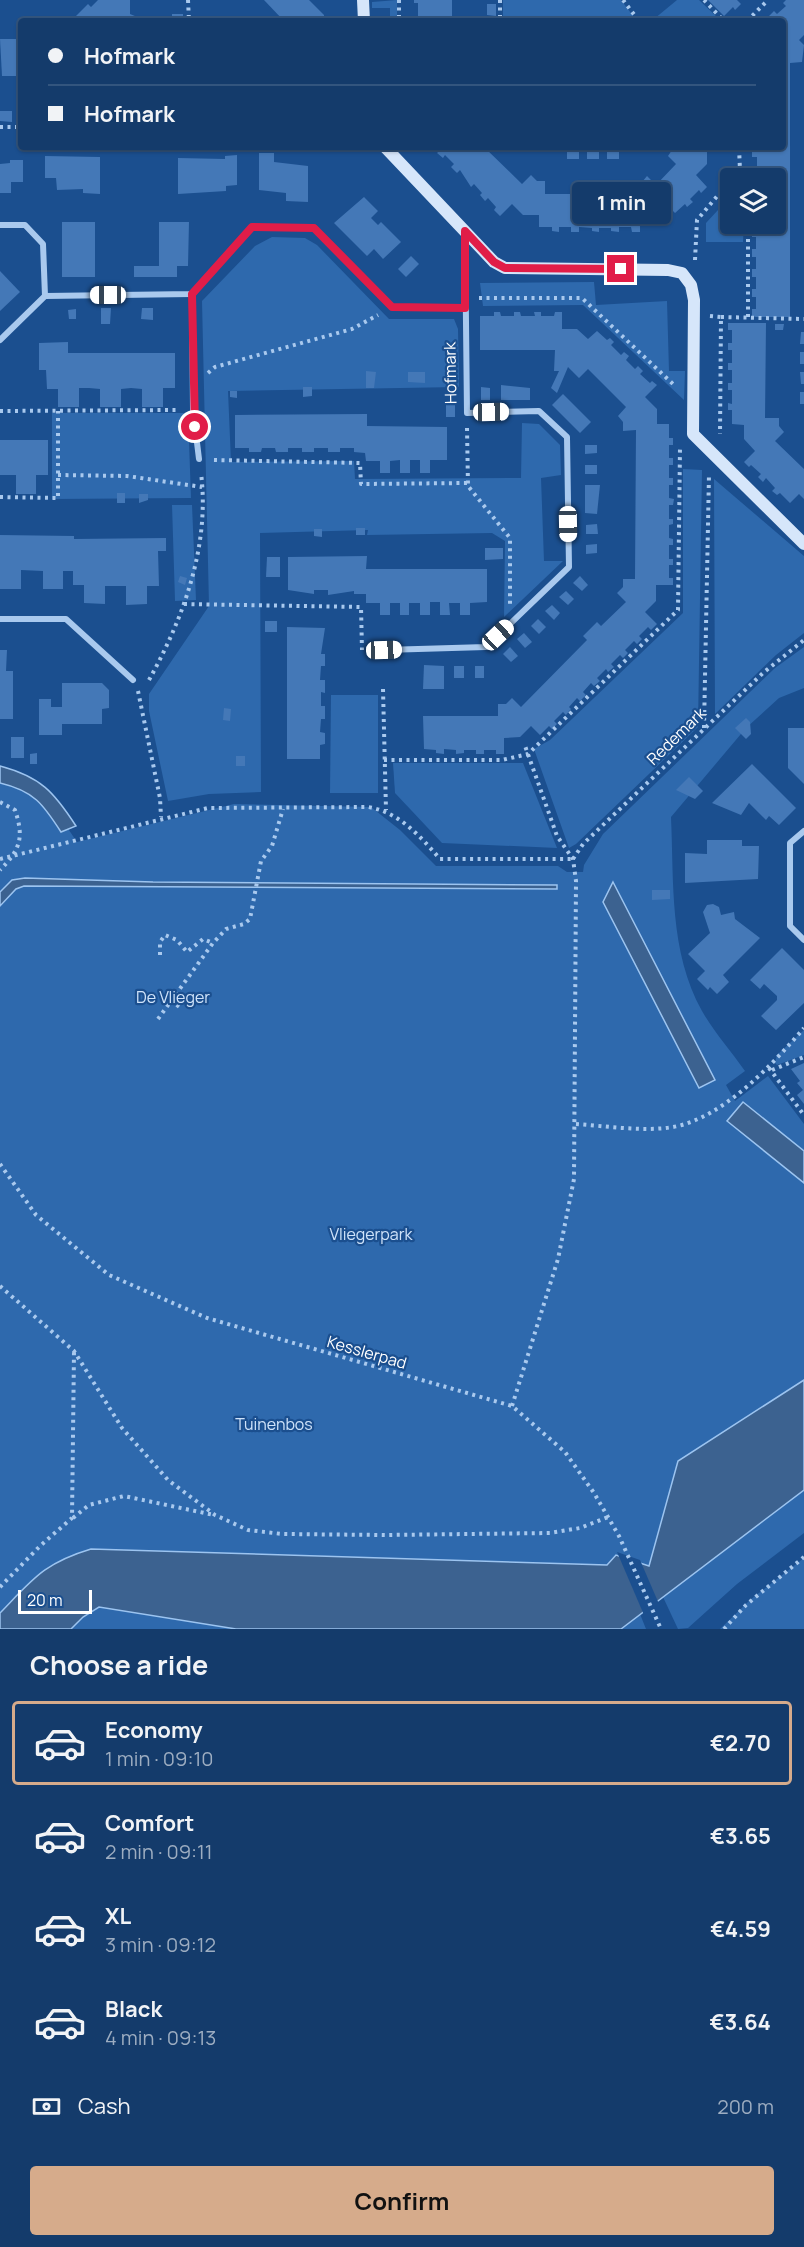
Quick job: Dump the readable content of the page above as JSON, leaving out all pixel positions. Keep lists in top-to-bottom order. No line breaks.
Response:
{"streets":{"street":["Hofmark"],"path":["Redemark","Kesslerpad"]},"parks":["De Vlieger","Vliegerpark","Tuinenbos"],"scale_bar":"20 m","page":{"banner":["Hofmark","Hofmark"],"bubble":"1 min","scale":"20 m","heading":"Choose a ride","list":[{"name":"Economy","note":"1 min · 09:10","value":"€2.70"},{"name":"Comfort","note":"2 min · 09:11","value":"€3.65"},{"name":"XL","note":"3 min · 09:12","value":"€4.59"},{"name":"Black","note":"4 min · 09:13","value":"€3.64"}],"pay":["Cash","200 m"],"buttons":"Confirm"}}
